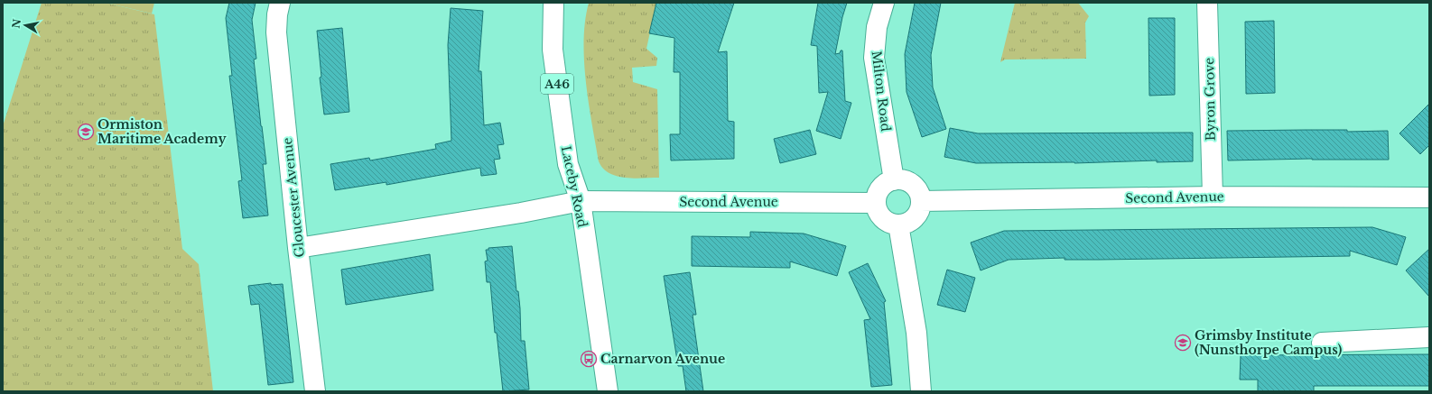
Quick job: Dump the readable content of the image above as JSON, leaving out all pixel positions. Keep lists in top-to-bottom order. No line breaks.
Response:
{"streets":{"main road":["A46","Milton Road","Byron Grove","Laceby Road","Gloucester Avenue","Second Avenue"]},"crossings":[["Milton Road","Second Avenue"],["Byron Grove","Second Avenue"],["Laceby Road","Second Avenue"]],"places":{"school or university":["Ormiston Maritime Academy","Grimsby Institute (Nunsthorpe Campus)"],"bus stop":["Carnarvon Avenue"]},"north":"left"}
